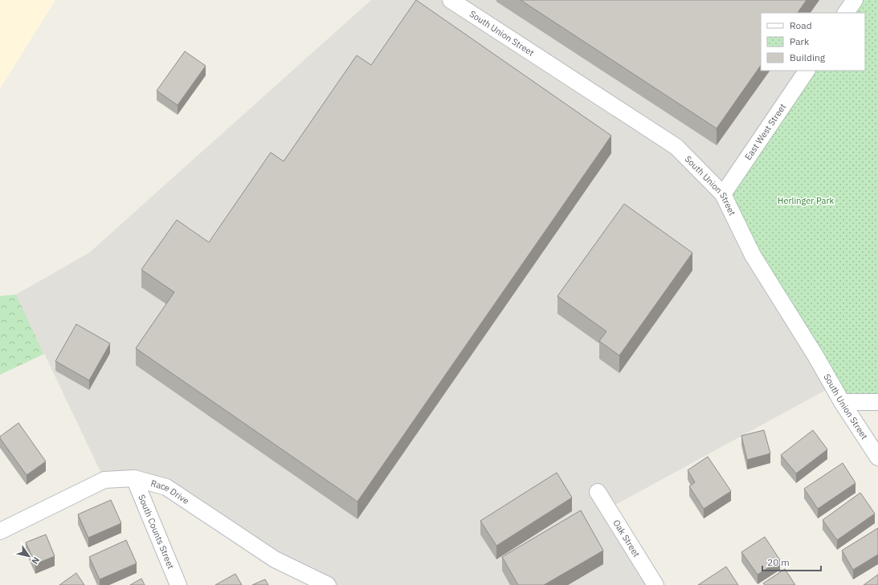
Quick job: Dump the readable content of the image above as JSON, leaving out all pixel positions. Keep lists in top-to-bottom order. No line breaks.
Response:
{"streets":{"street":["South Union Street","East West Street","Race Drive","South Counts Street","Oak Street"]},"crossings":[["South Union Street","East West Street"],["Race Drive","South Counts Street"]],"parks":["Herlinger Park"],"legend":["Road","Park","Building"],"scale_bar":"20 m","north":"bottom right"}
